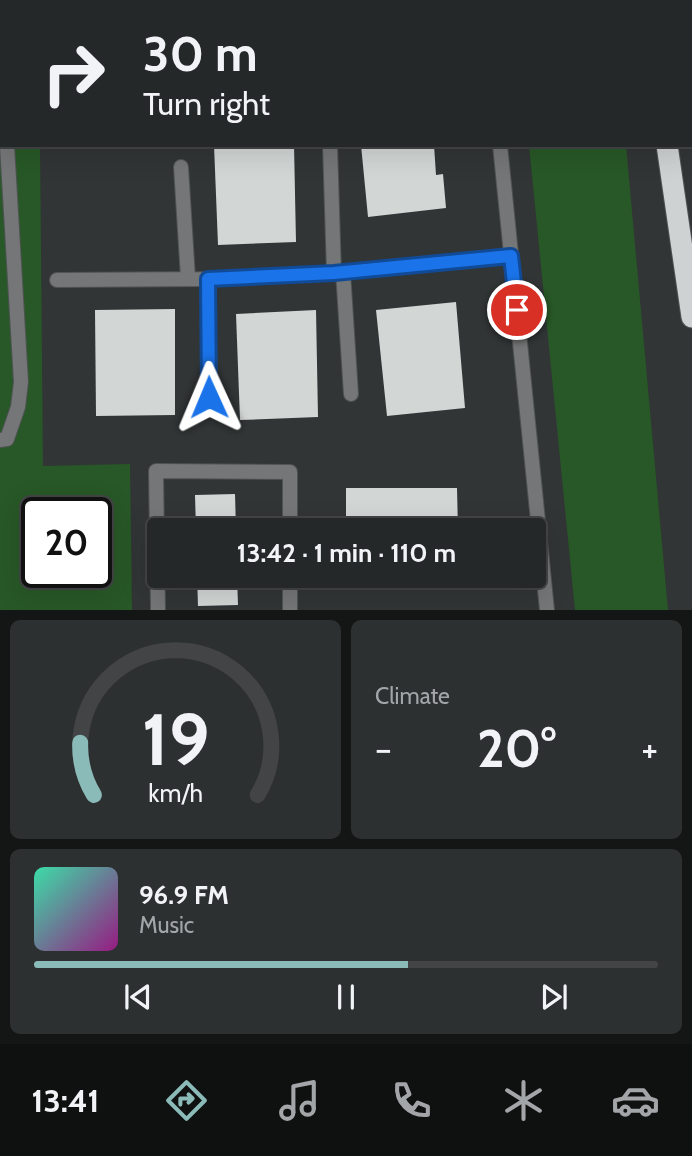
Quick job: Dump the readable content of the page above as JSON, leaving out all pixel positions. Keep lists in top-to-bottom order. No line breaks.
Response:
{"page":{"turn":["30 m","Turn right"],"limit":"20","trip":"13:42 · 1 min · 110 m","tile":"Climate","heat":["−","20°","+"],"song":["96.9 FM","Music"],"tabs":"13:41","gauge":["19","km/h"]}}
